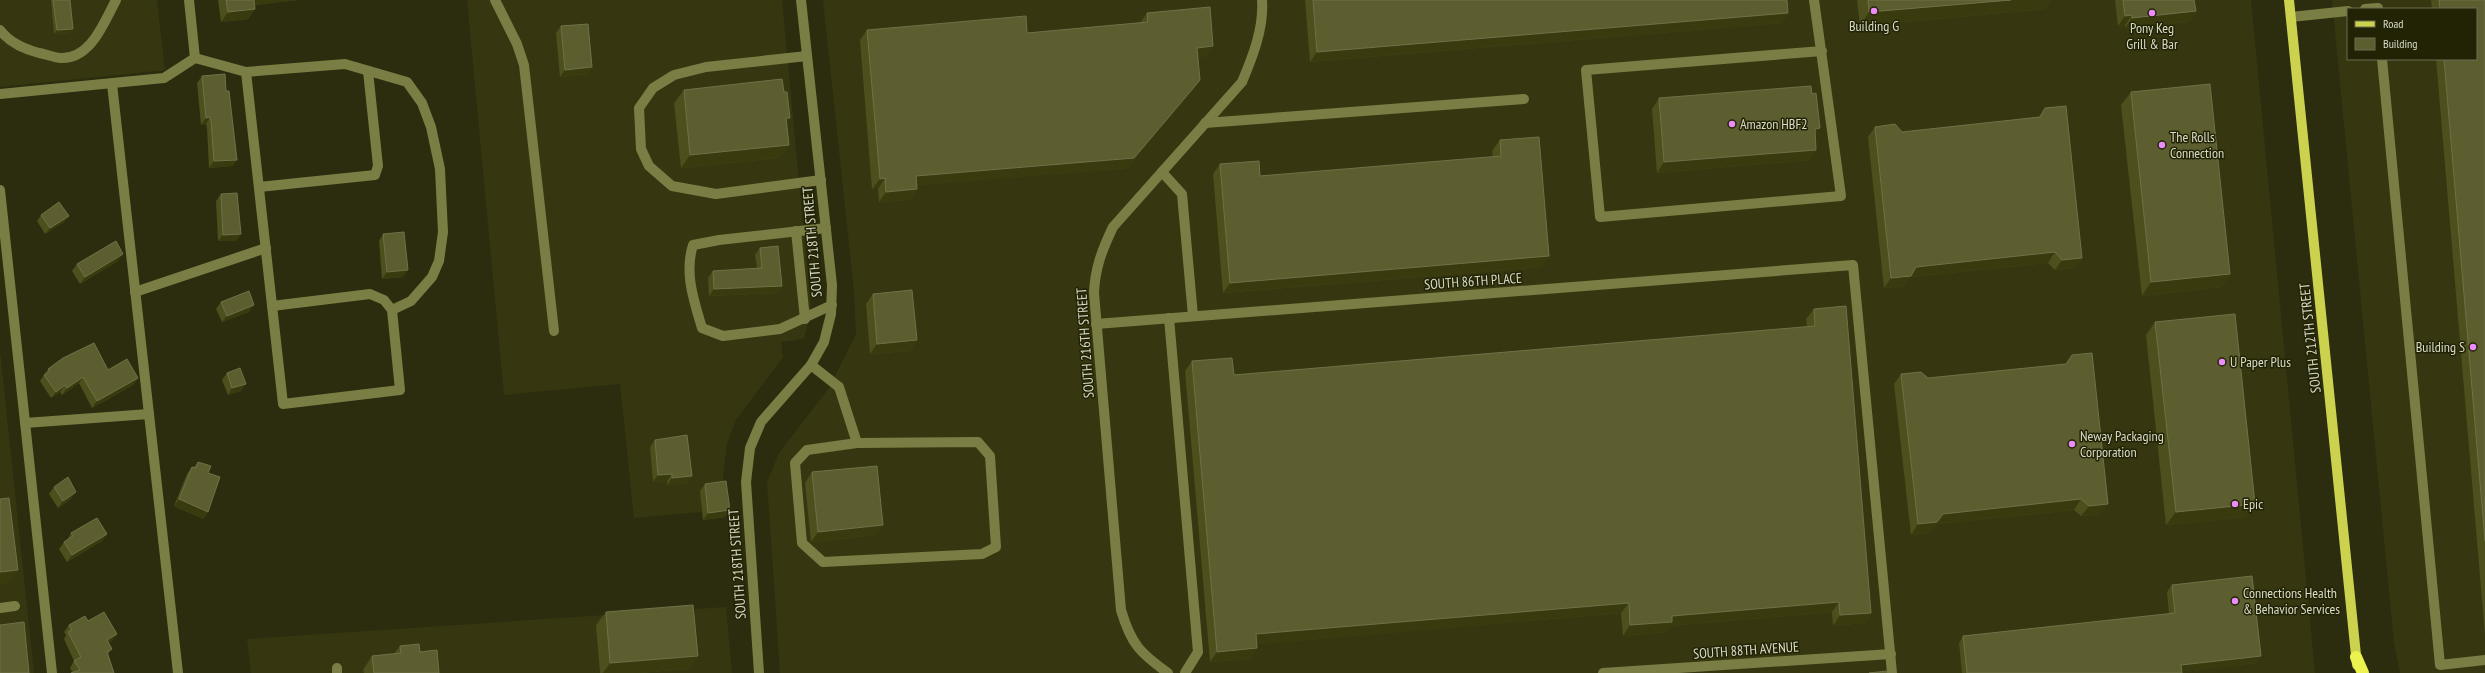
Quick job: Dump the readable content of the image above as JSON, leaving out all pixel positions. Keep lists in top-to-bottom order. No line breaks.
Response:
{"streets":{"main road":["SOUTH 212TH STREET"],"street":["SOUTH 218TH STREET","SOUTH 86TH PLACE","SOUTH 216TH STREET","SOUTH 88TH AVENUE"]},"crossings":[["SOUTH 86TH PLACE","SOUTH 216TH STREET"],["SOUTH 86TH PLACE","SOUTH 88TH AVENUE"]],"places":["Building G","Pony Keg Grill & Bar","Amazon HBF2","The Rolls Connection","Building S","U Paper Plus","Neway Packaging Corporation","Epic","Connections Health & Behavior Services"],"legend":["Road","Building"]}
